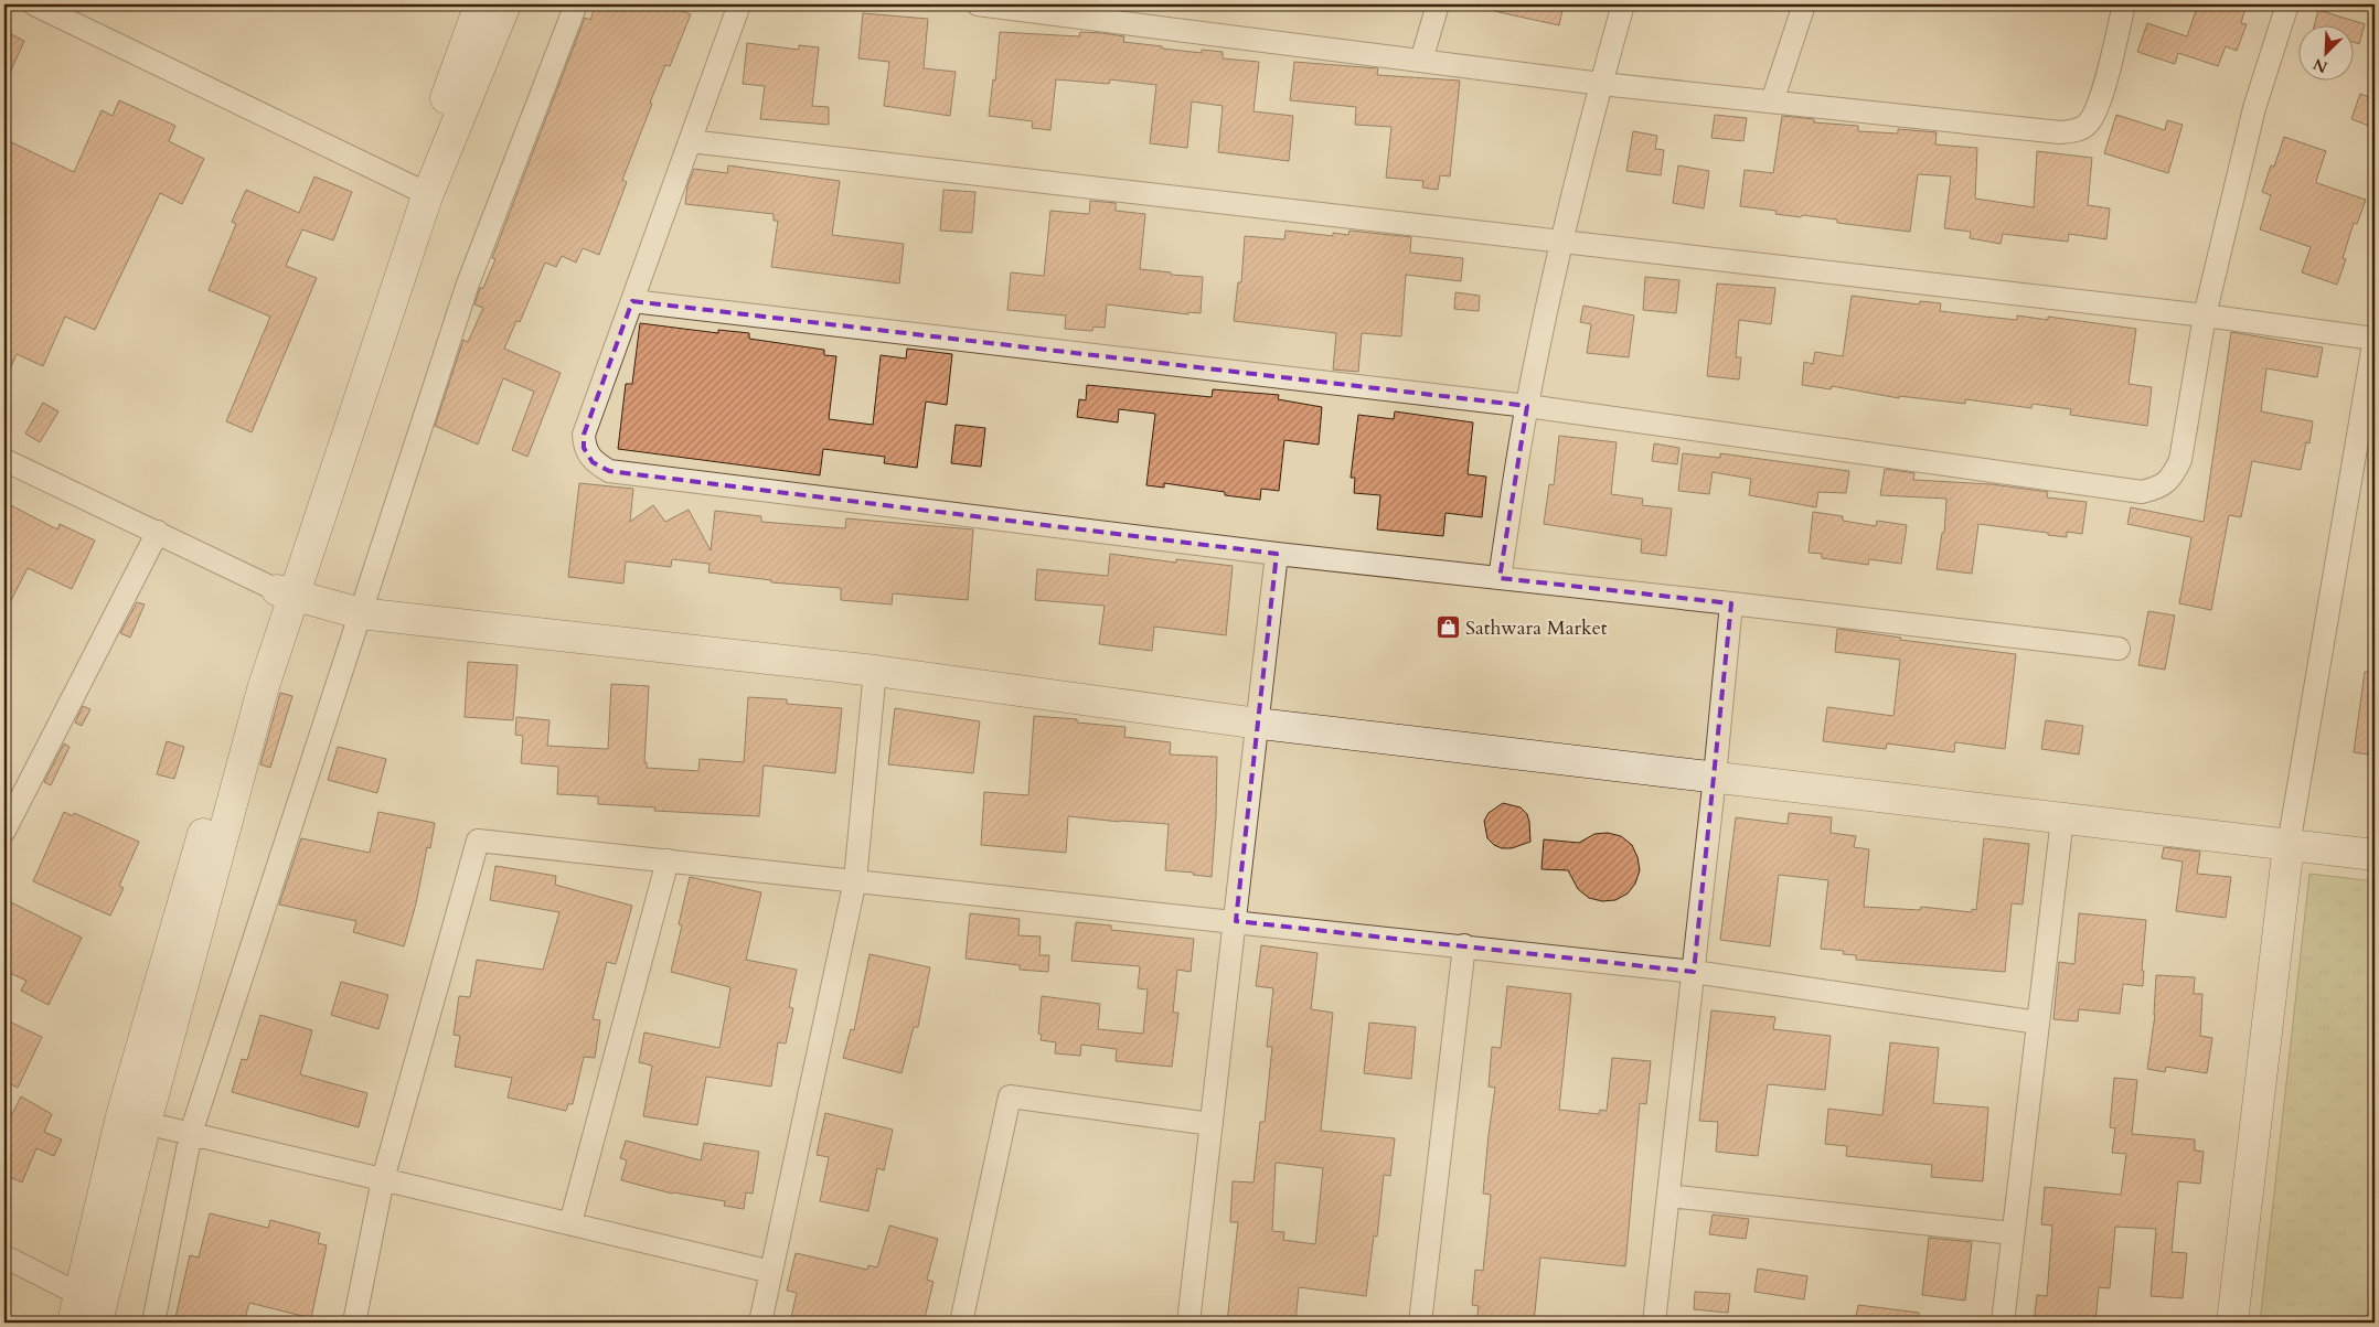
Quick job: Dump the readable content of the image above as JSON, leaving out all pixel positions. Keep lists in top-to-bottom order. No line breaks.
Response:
{"places":{"shop":["Sathwara Market"]},"north":"bottom left"}
